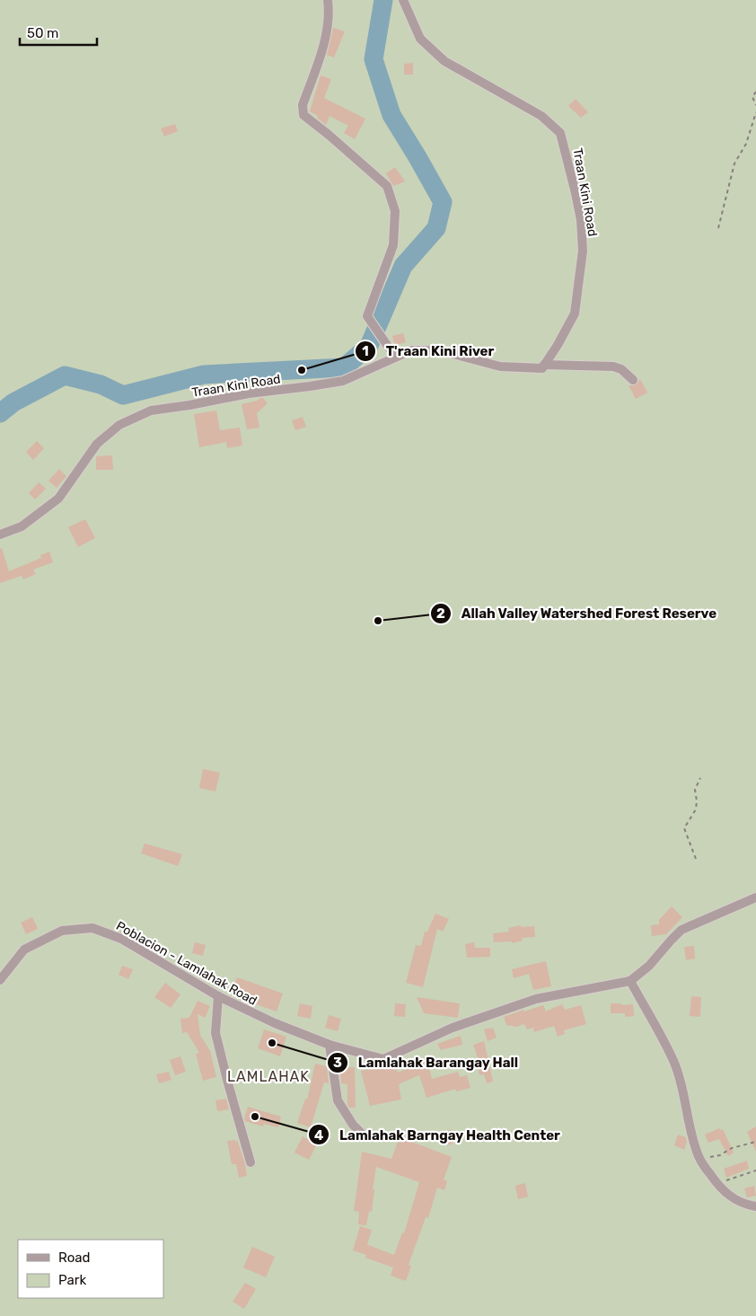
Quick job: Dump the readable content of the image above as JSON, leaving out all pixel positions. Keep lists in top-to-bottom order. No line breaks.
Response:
{"streets":{"street":["Traan Kini Road","Poblacion - Lamlahak Road"]},"districts":["LAMLAHAK"],"places":["T'raan Kini River","Allah Valley Watershed Forest Reserve","Lamlahak Barangay Hall","Lamlahak Barngay Health Center"],"legend":["Road","Park"],"scale_bar":"50 m"}
